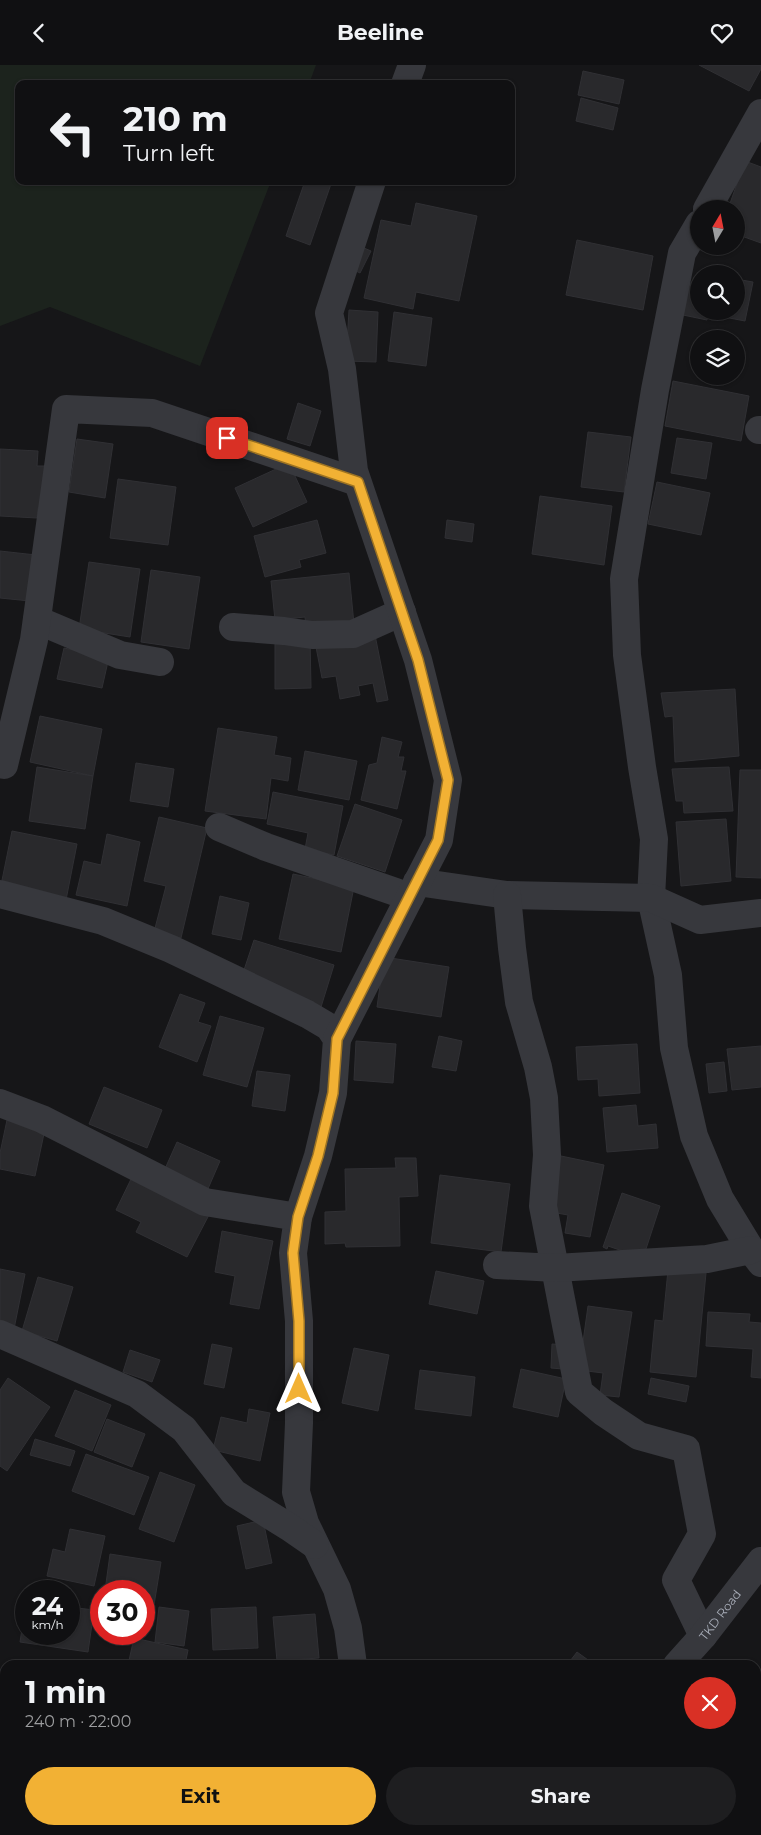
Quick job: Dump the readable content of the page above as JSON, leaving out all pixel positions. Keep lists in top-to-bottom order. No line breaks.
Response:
{"streets":{"street":["TKD Road"]},"north":"top","page":{"header":"Beeline","turn":["210 m","Turn left"],"speed":"24 km/h","limit":"30","heading":["1 min","240 m · 22:00"],"buttons":["Exit","Share"]}}
